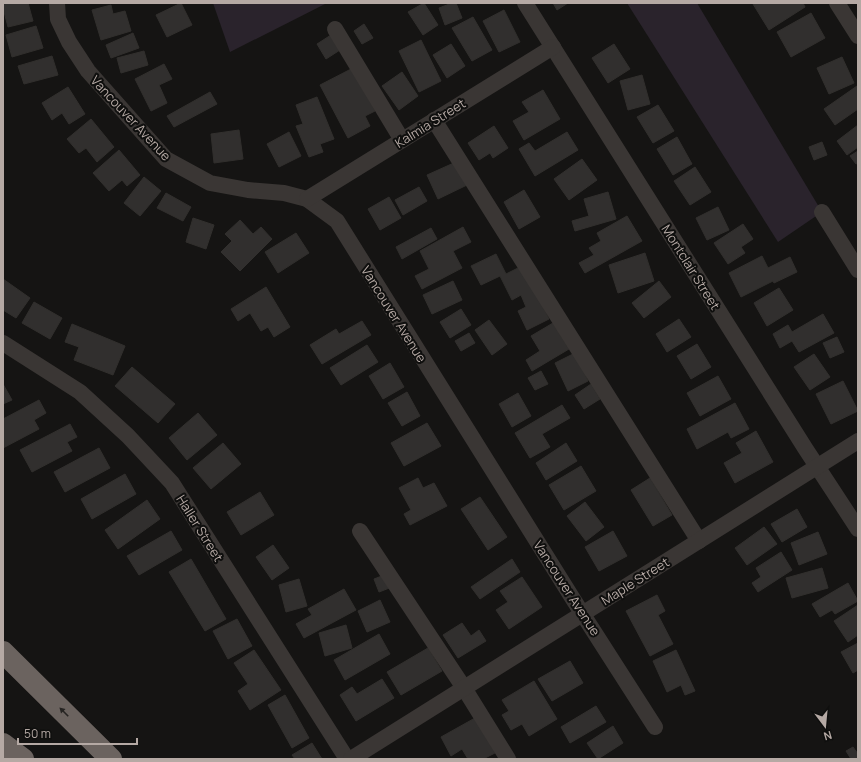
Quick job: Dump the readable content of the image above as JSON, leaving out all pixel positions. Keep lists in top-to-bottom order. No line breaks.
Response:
{"streets":{"street":["Vancouver Avenue","Kalmia Street","Montclair Street","Haller Street","Maple Street"]},"crossings":[["Vancouver Avenue","Kalmia Street"],["Vancouver Avenue","Maple Street"],["Kalmia Street","Montclair Street"],["Montclair Street","Maple Street"]],"scale_bar":"50 m","north":"bottom"}
